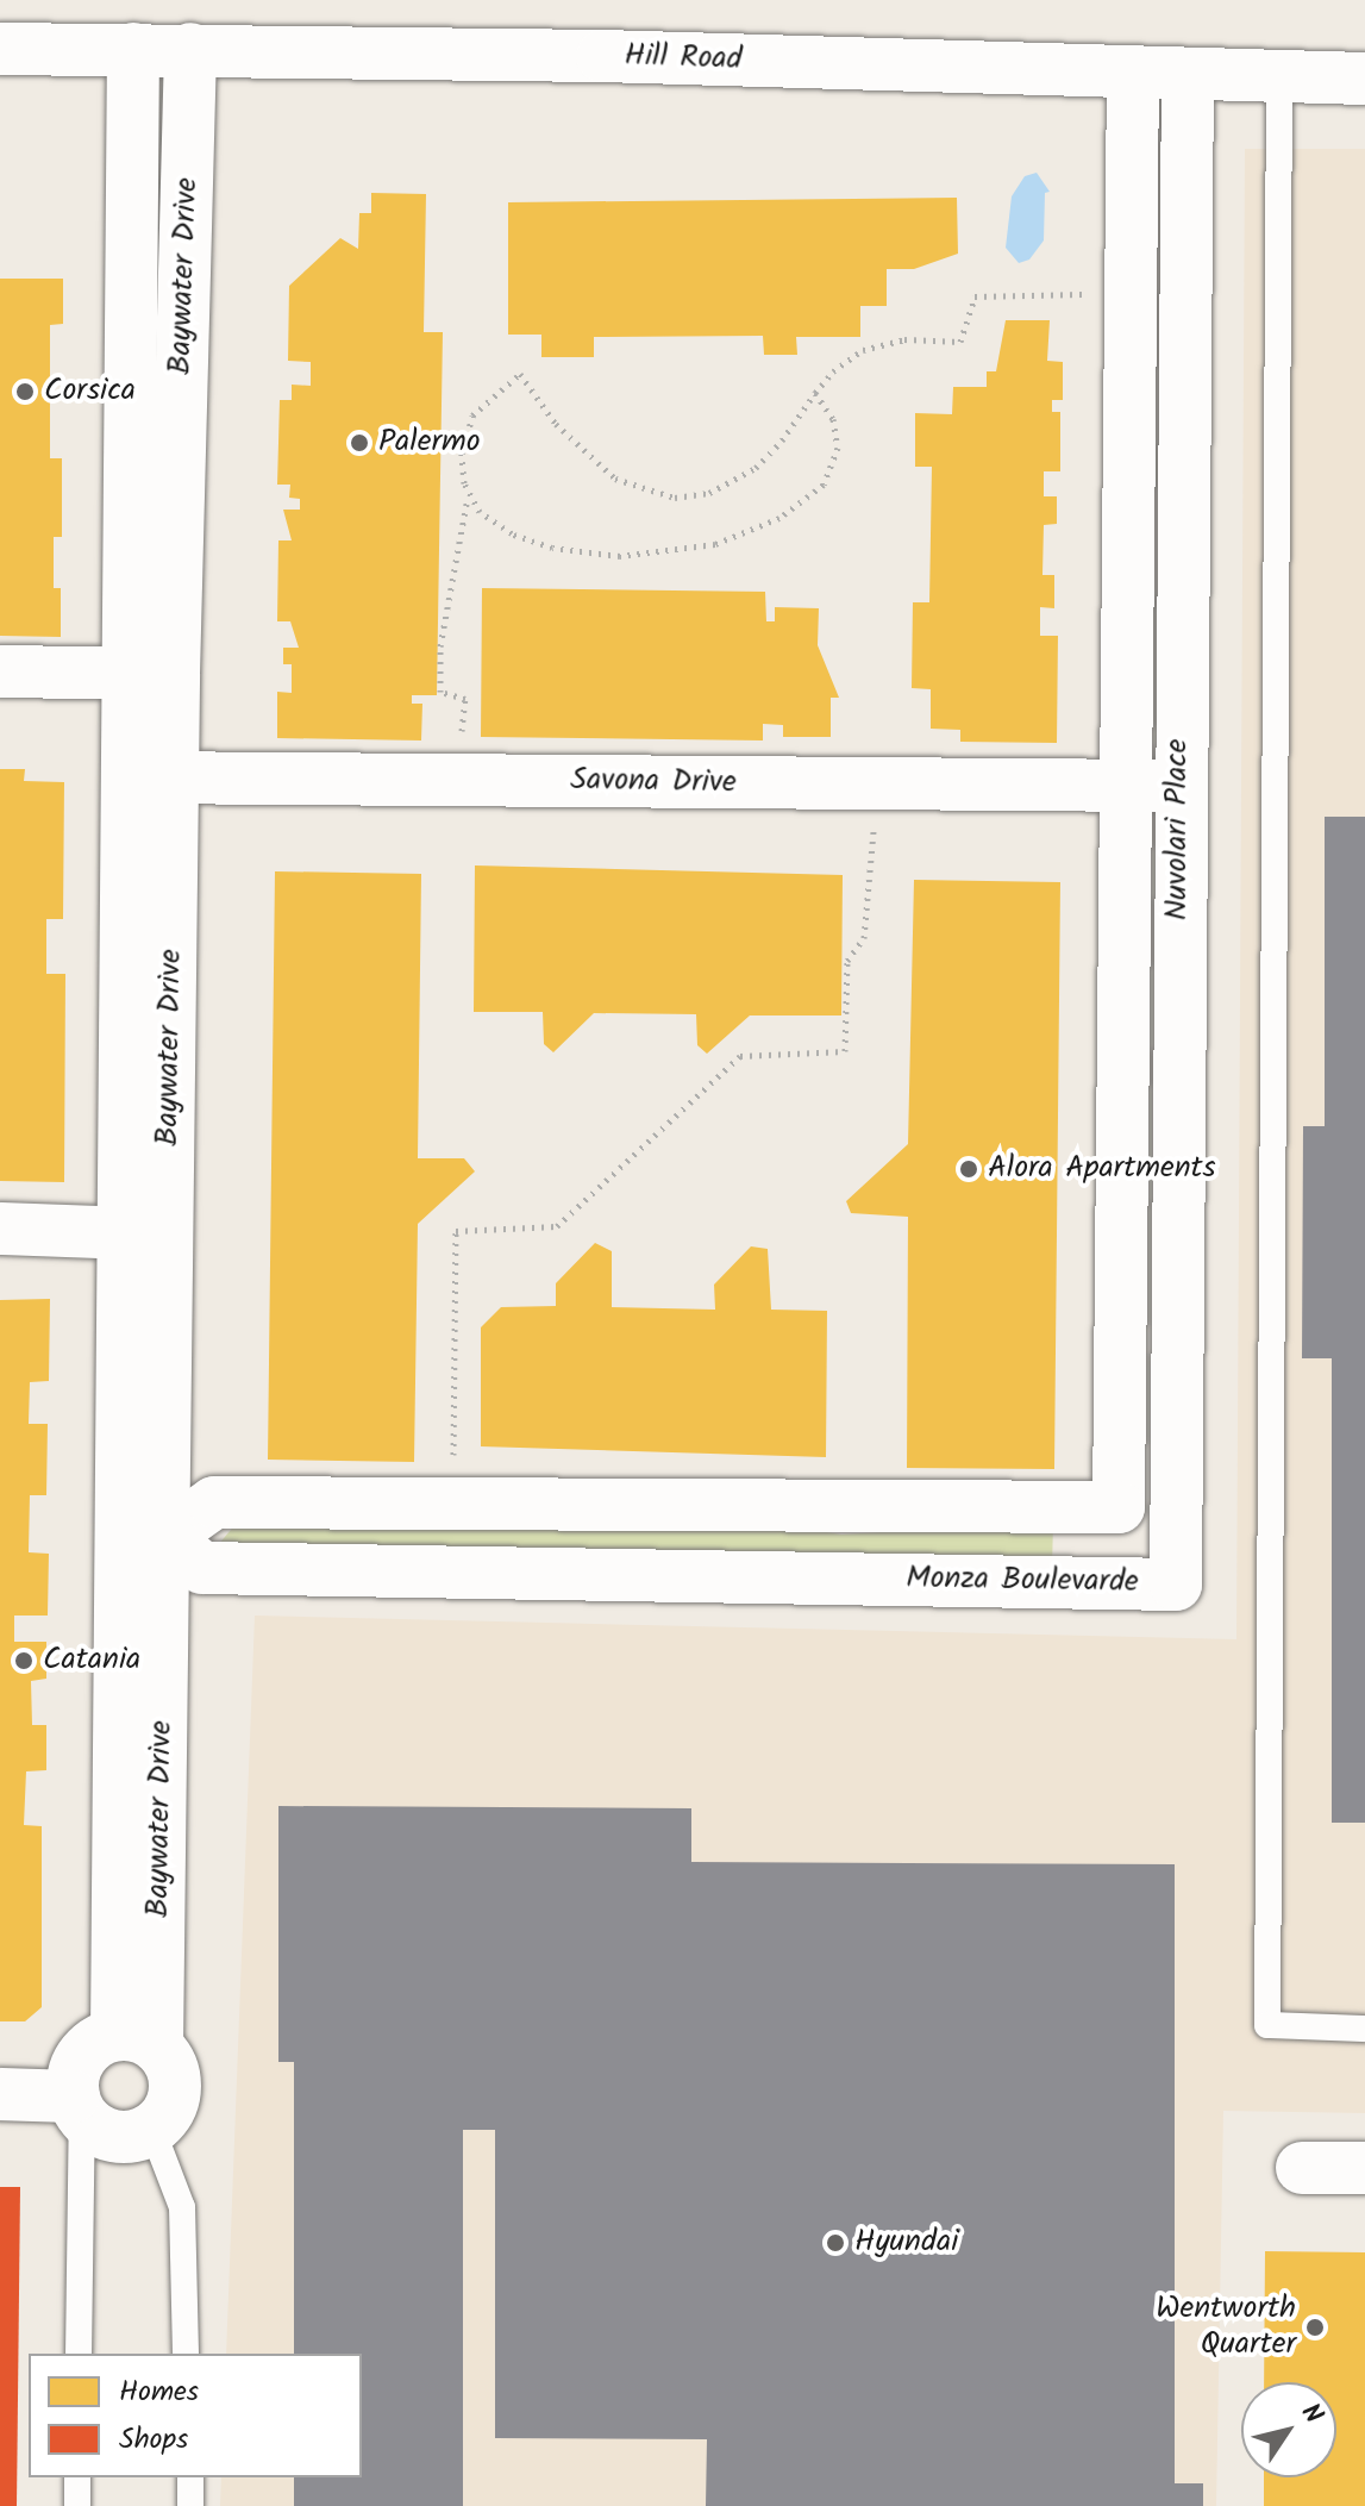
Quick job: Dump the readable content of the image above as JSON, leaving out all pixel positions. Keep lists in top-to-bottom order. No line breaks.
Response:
{"streets":{"street":["Hill Road","Baywater Drive","Savona Drive","Nuvolari Place","Monza Boulevarde"]},"crossings":[["Hill Road","Baywater Drive"],["Hill Road","Nuvolari Place"],["Baywater Drive","Savona Drive"],["Baywater Drive","Monza Boulevarde"],["Savona Drive","Nuvolari Place"],["Nuvolari Place","Monza Boulevarde"]],"places":["Corsica","Palermo","Alora Apartments","Catania","Hyundai","Wentworth Quarter"],"legend":["Homes","Shops"],"north":"top right"}
